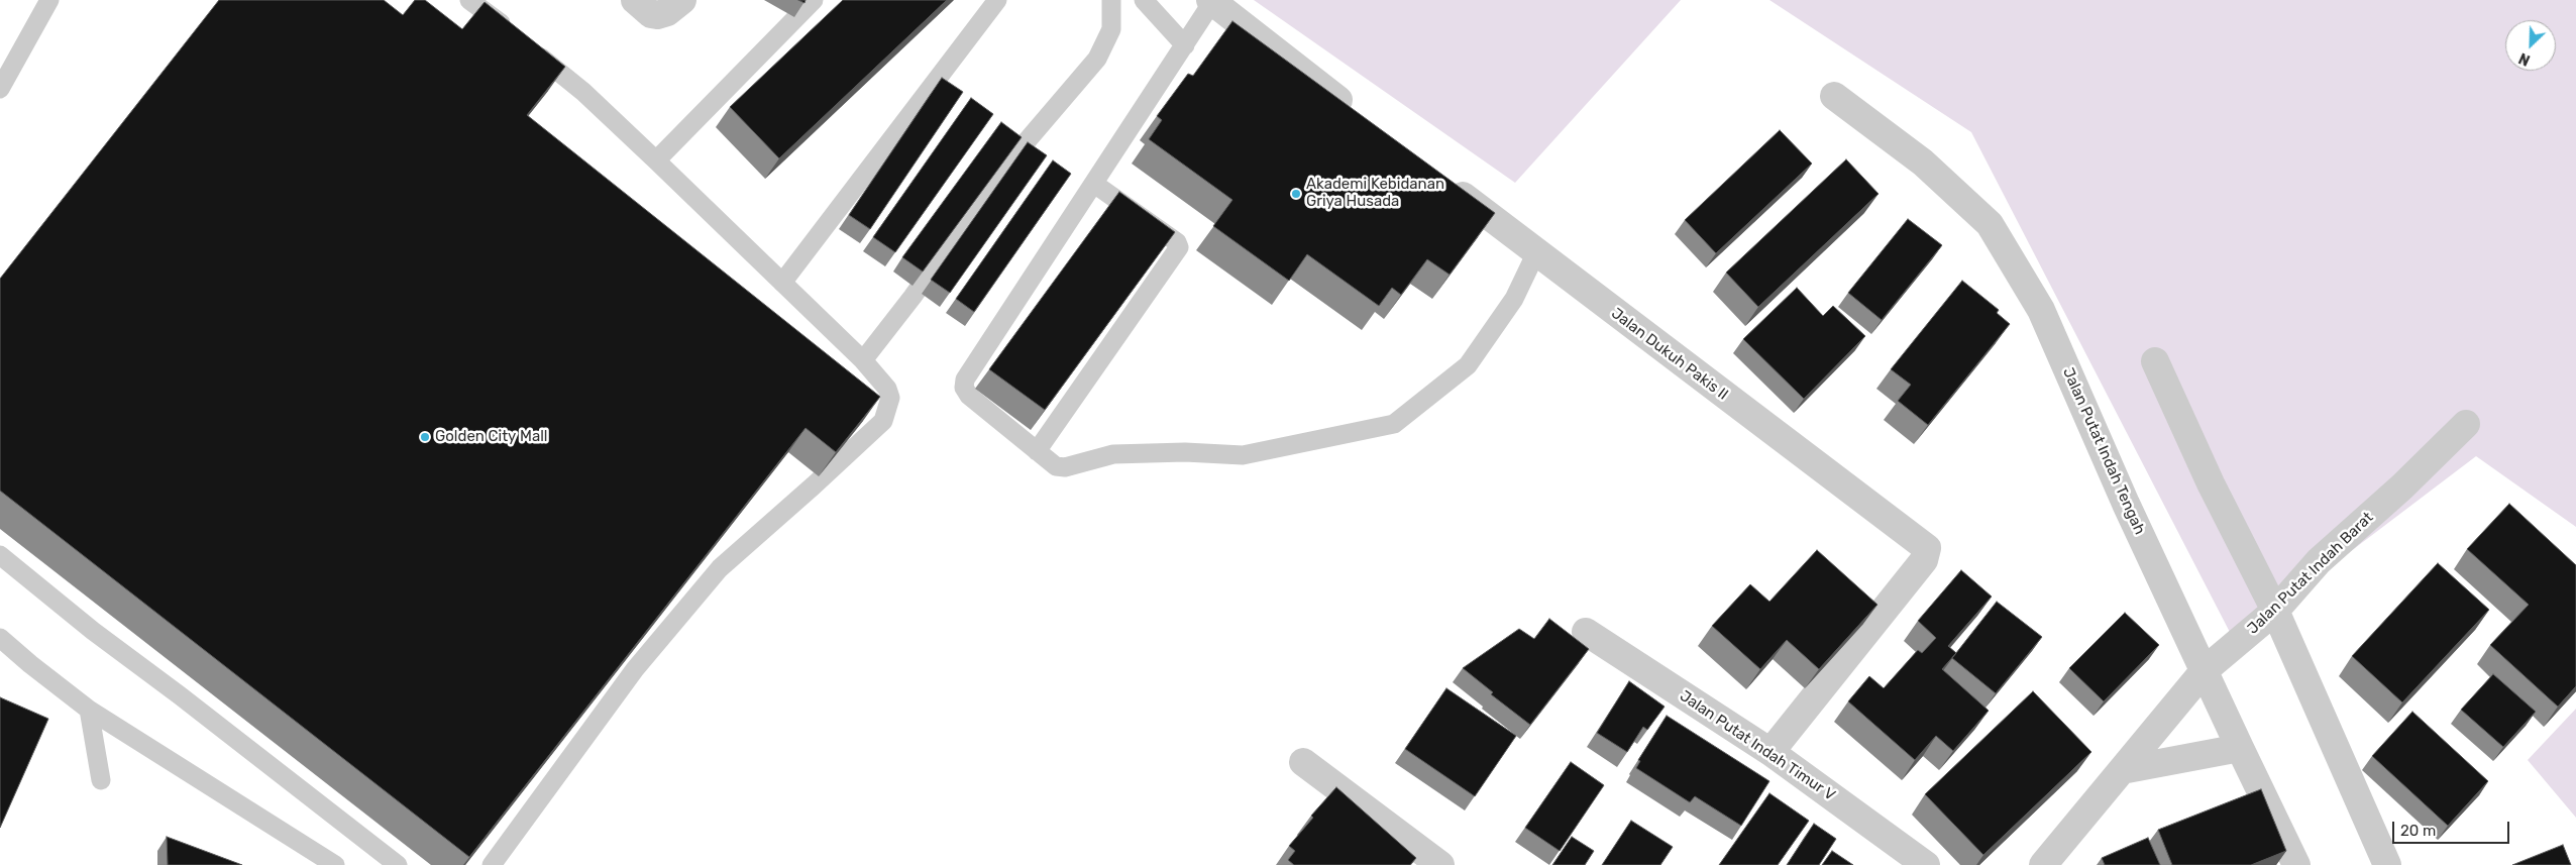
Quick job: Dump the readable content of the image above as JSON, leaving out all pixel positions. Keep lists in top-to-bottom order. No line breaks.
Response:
{"streets":{"street":["Jalan Dukuh Pakis II","Jalan Putat Indah Tengah","Jalan Putat Indah Barat","Jalan Putat Indah Timur V"]},"crossings":[["Jalan Dukuh Pakis II","Jalan Putat Indah Timur V"],["Jalan Putat Indah Tengah","Jalan Putat Indah Barat"]],"places":["Akademi Kebidanan Griya Husada","Golden City Mall"],"scale_bar":"20 m","north":"bottom left"}
